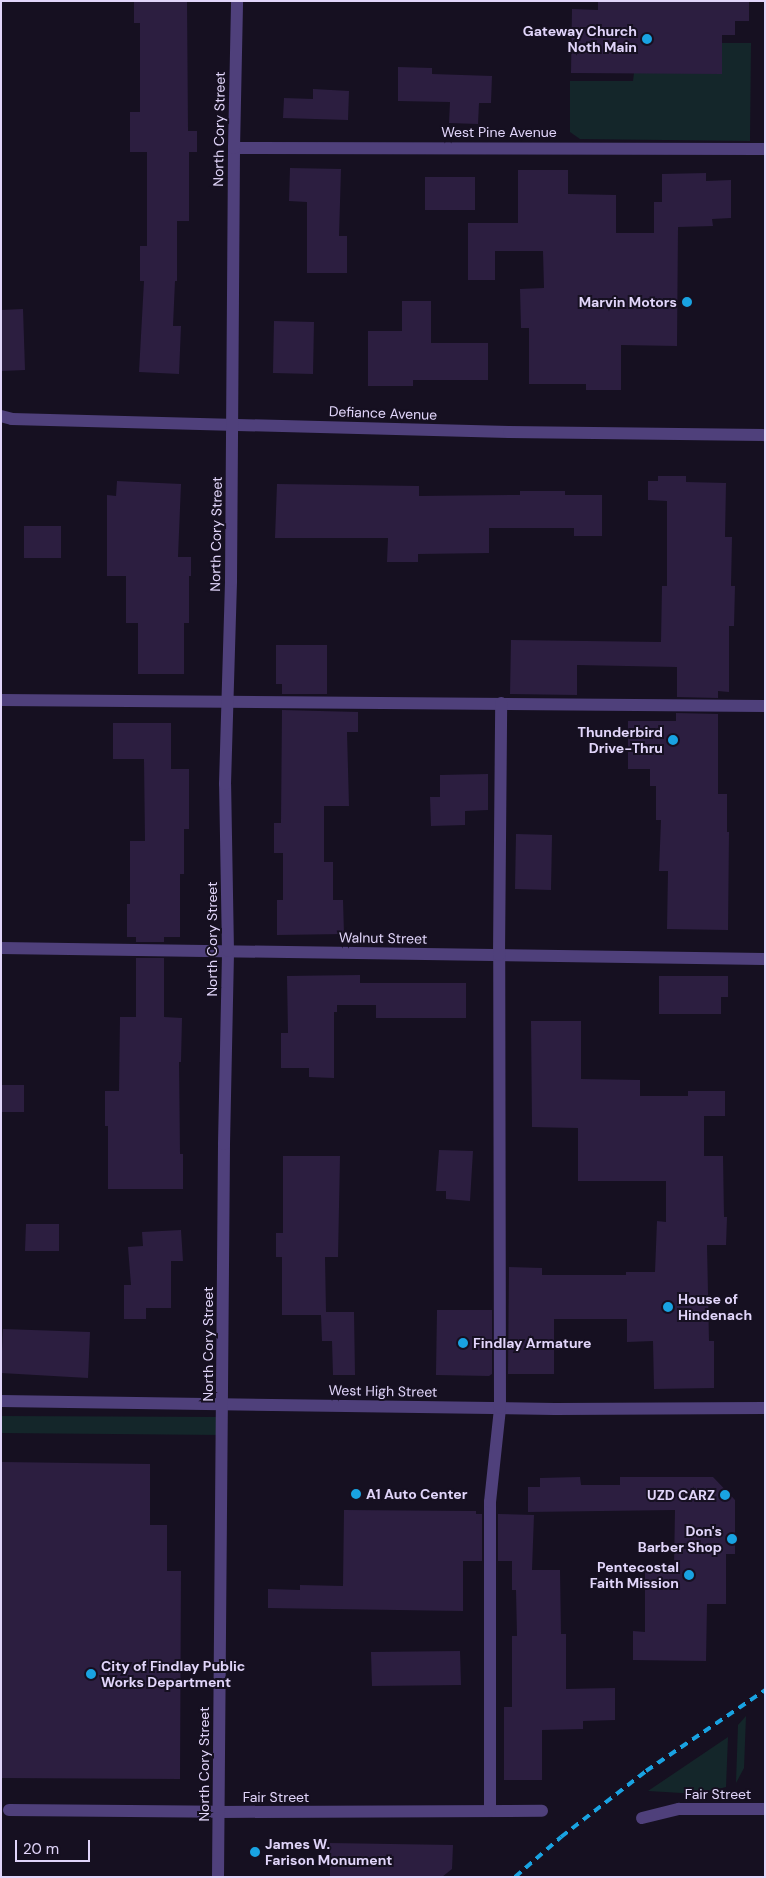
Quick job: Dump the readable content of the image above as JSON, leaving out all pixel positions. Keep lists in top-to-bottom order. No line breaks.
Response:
{"streets":{"street":["North Cory Street","West Pine Avenue","Defiance Avenue","Walnut Street","West High Street","Fair Street"]},"crossings":[["North Cory Street","West Pine Avenue"],["North Cory Street","Defiance Avenue"],["North Cory Street","Walnut Street"],["North Cory Street","West High Street"],["North Cory Street","Fair Street"]],"places":["Gateway Church Noth Main","Marvin Motors","Thunderbird Drive-Thru","House of Hindenach","Findlay Armature","A1 Auto Center","UZD CARZ","Don's Barber Shop","Pentecostal Faith Mission","City of Findlay Public Works Department","James W. Farison Monument"],"scale_bar":"20 m"}
